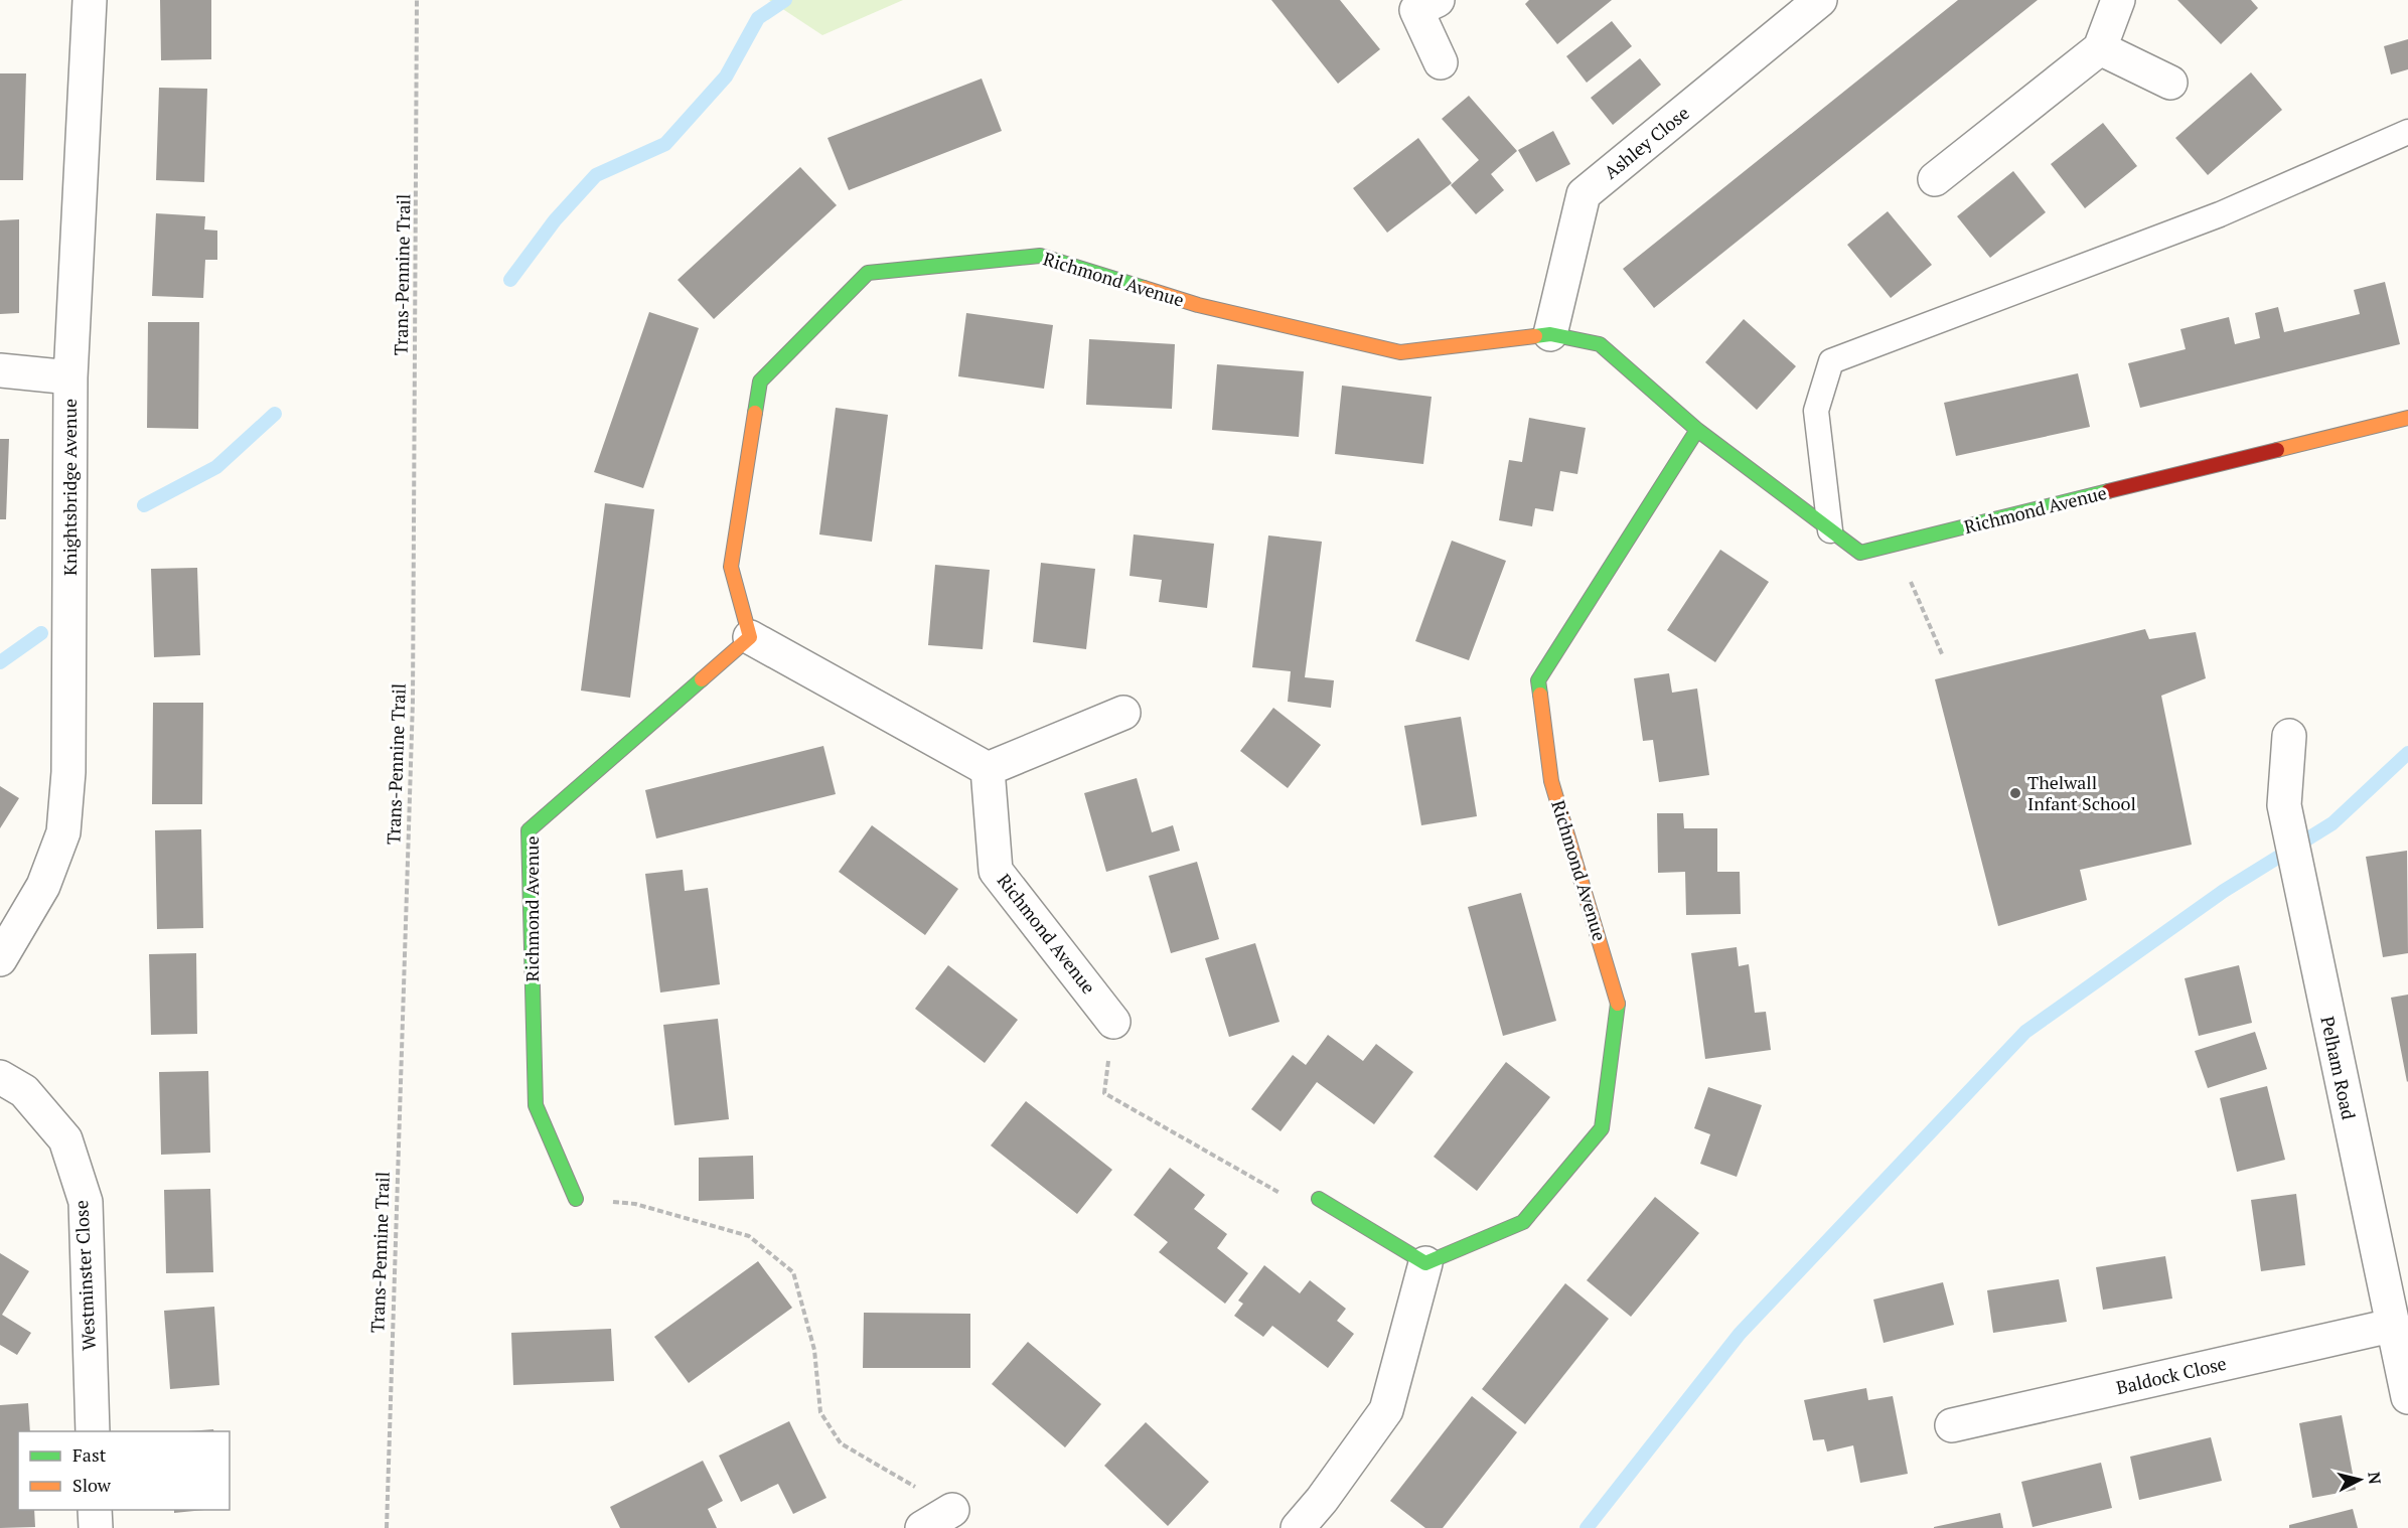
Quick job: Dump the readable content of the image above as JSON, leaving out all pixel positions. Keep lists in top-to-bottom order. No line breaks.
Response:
{"streets":{"street":["Ashley Close","Richmond Avenue","Knightsbridge Avenue","Pelham Road","Westminster Close","Baldock Close"],"path":["Trans-Pennine Trail"]},"crossings":[["Ashley Close","Richmond Avenue"],["Pelham Road","Baldock Close"]],"places":["Thelwall Infant School"],"legend":["Fast","Slow"],"north":"right"}
